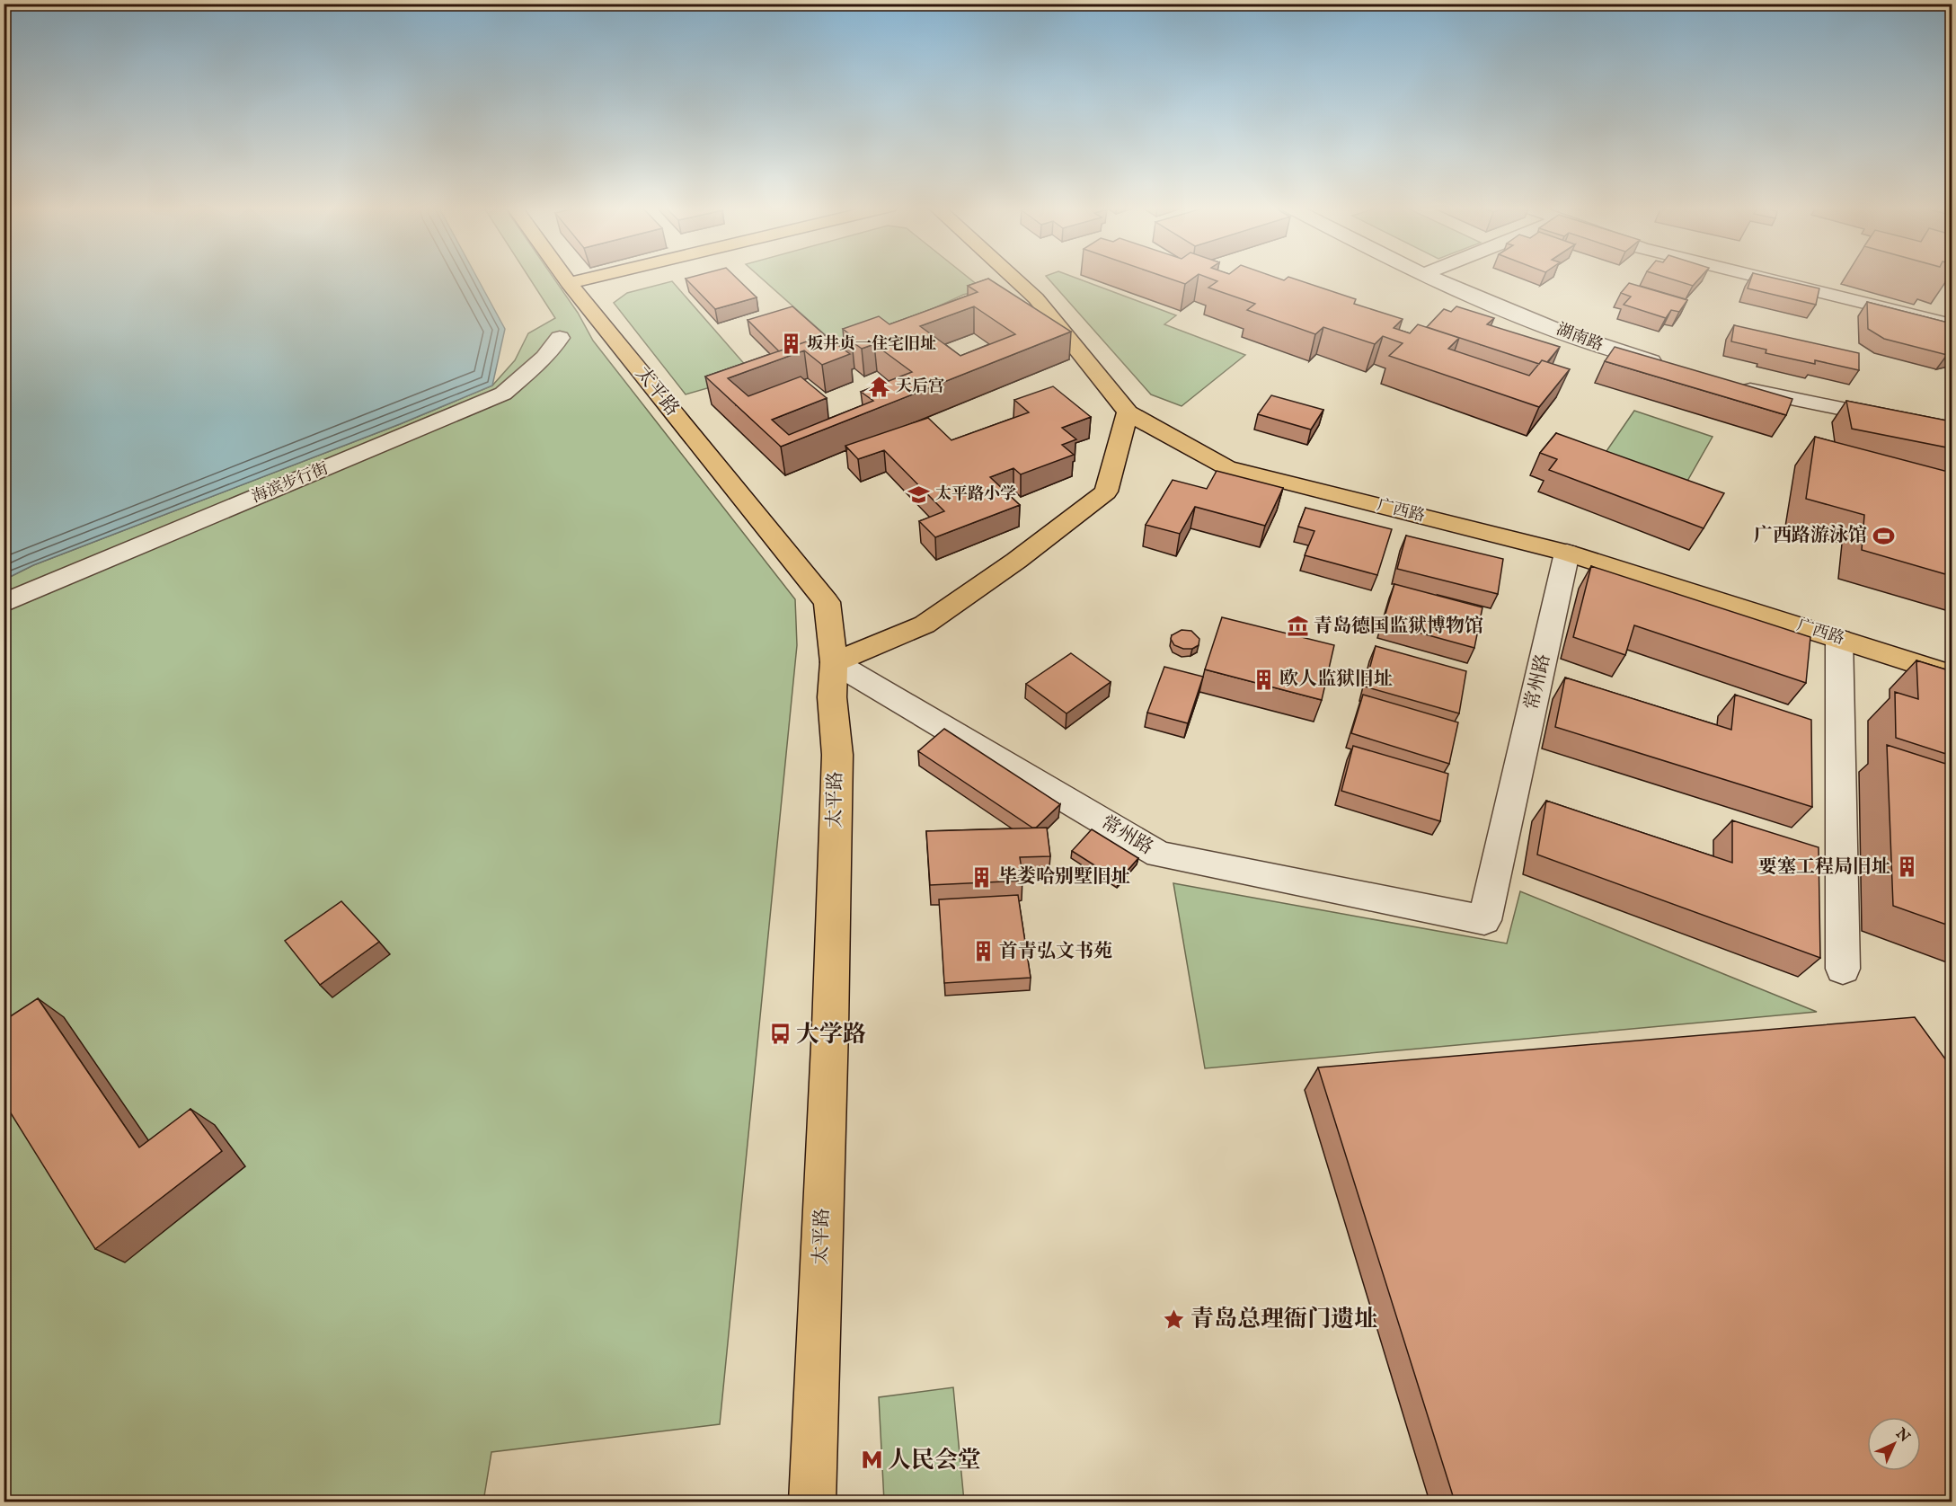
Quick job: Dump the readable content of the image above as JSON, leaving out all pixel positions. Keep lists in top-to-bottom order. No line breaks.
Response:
{"streets":{"main road":["太平路","广西路"],"street":["湖南路","海滨步行街","常州路"]},"crossings":[["太平路","常州路"],["广西路","常州路"]],"places":{"building":["坂井贞一住宅旧址","欧人监狱旧址","要塞工程局旧址","毕娄哈别墅旧址","首青弘文书苑"],"temple":["天后宫"],"school or university":["太平路小学"],"sports":["广西路游泳馆"],"museum":["青岛德国监狱博物馆"],"bus stop":["大学路"],"place":["青岛总理衙门遗址"],"metro station":["人民会堂"]},"north":"top right"}
